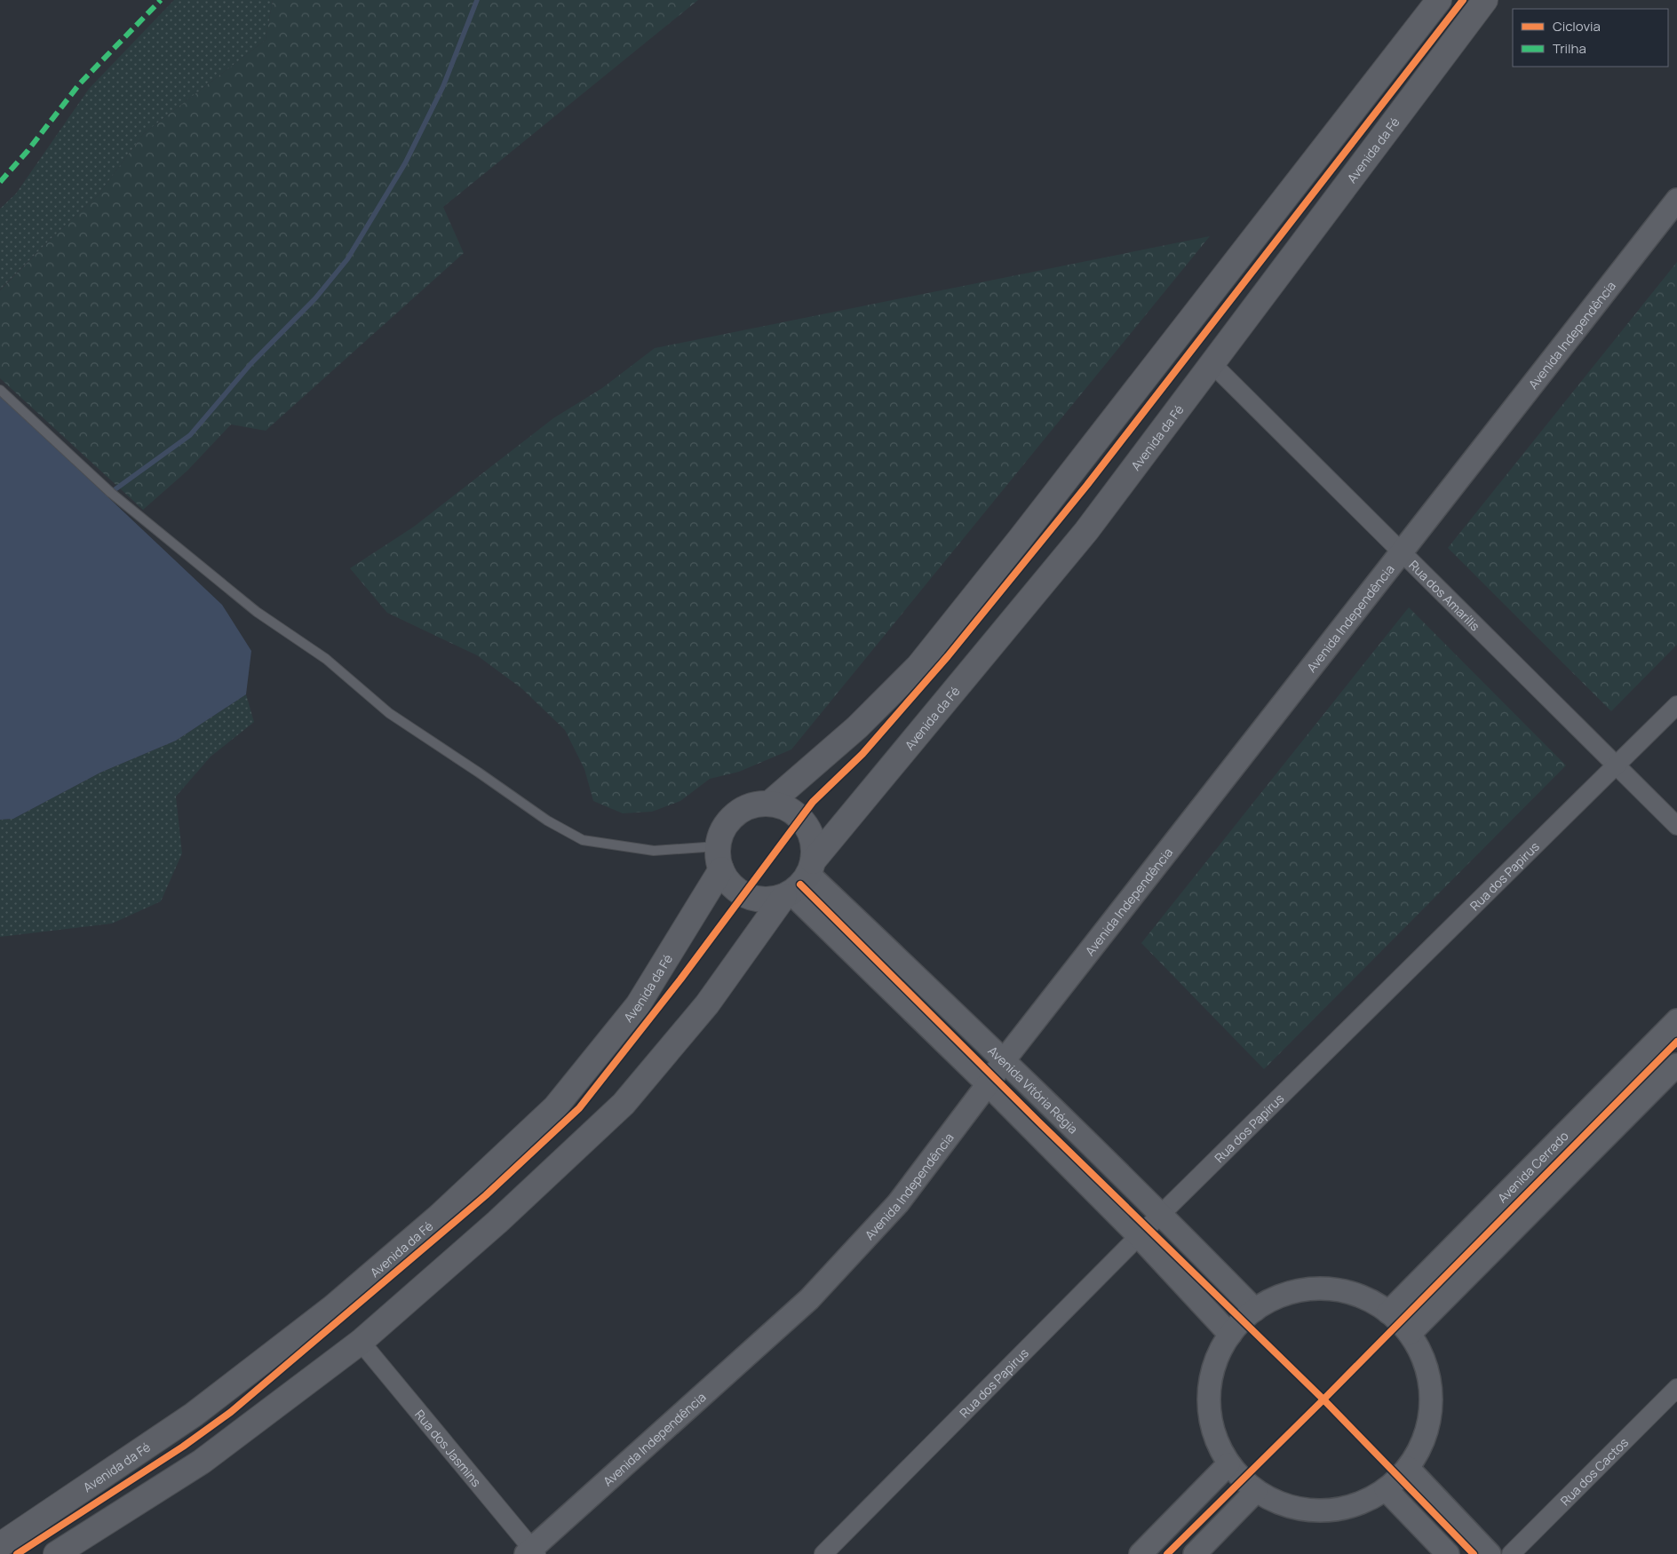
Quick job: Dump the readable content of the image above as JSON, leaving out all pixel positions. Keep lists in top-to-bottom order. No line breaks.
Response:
{"streets":{"main road":["Avenida da Fé"],"street":["Avenida Independência","Rua dos Amarílis","Rua dos Papirus","Avenida Vitória Régia","Avenida Cerrado","Rua dos Jasmins","Rua dos Cactos"]},"crossings":[["Avenida da Fé","Rua dos Amarílis"],["Avenida da Fé","Avenida Vitória Régia"],["Avenida Independência","Rua dos Amarílis"],["Avenida Independência","Avenida Vitória Régia"],["Avenida Independência","Rua dos Jasmins"],["Rua dos Amarílis","Rua dos Papirus"],["Rua dos Papirus","Avenida Vitória Régia"]],"legend":["Ciclovia","Trilha"]}
